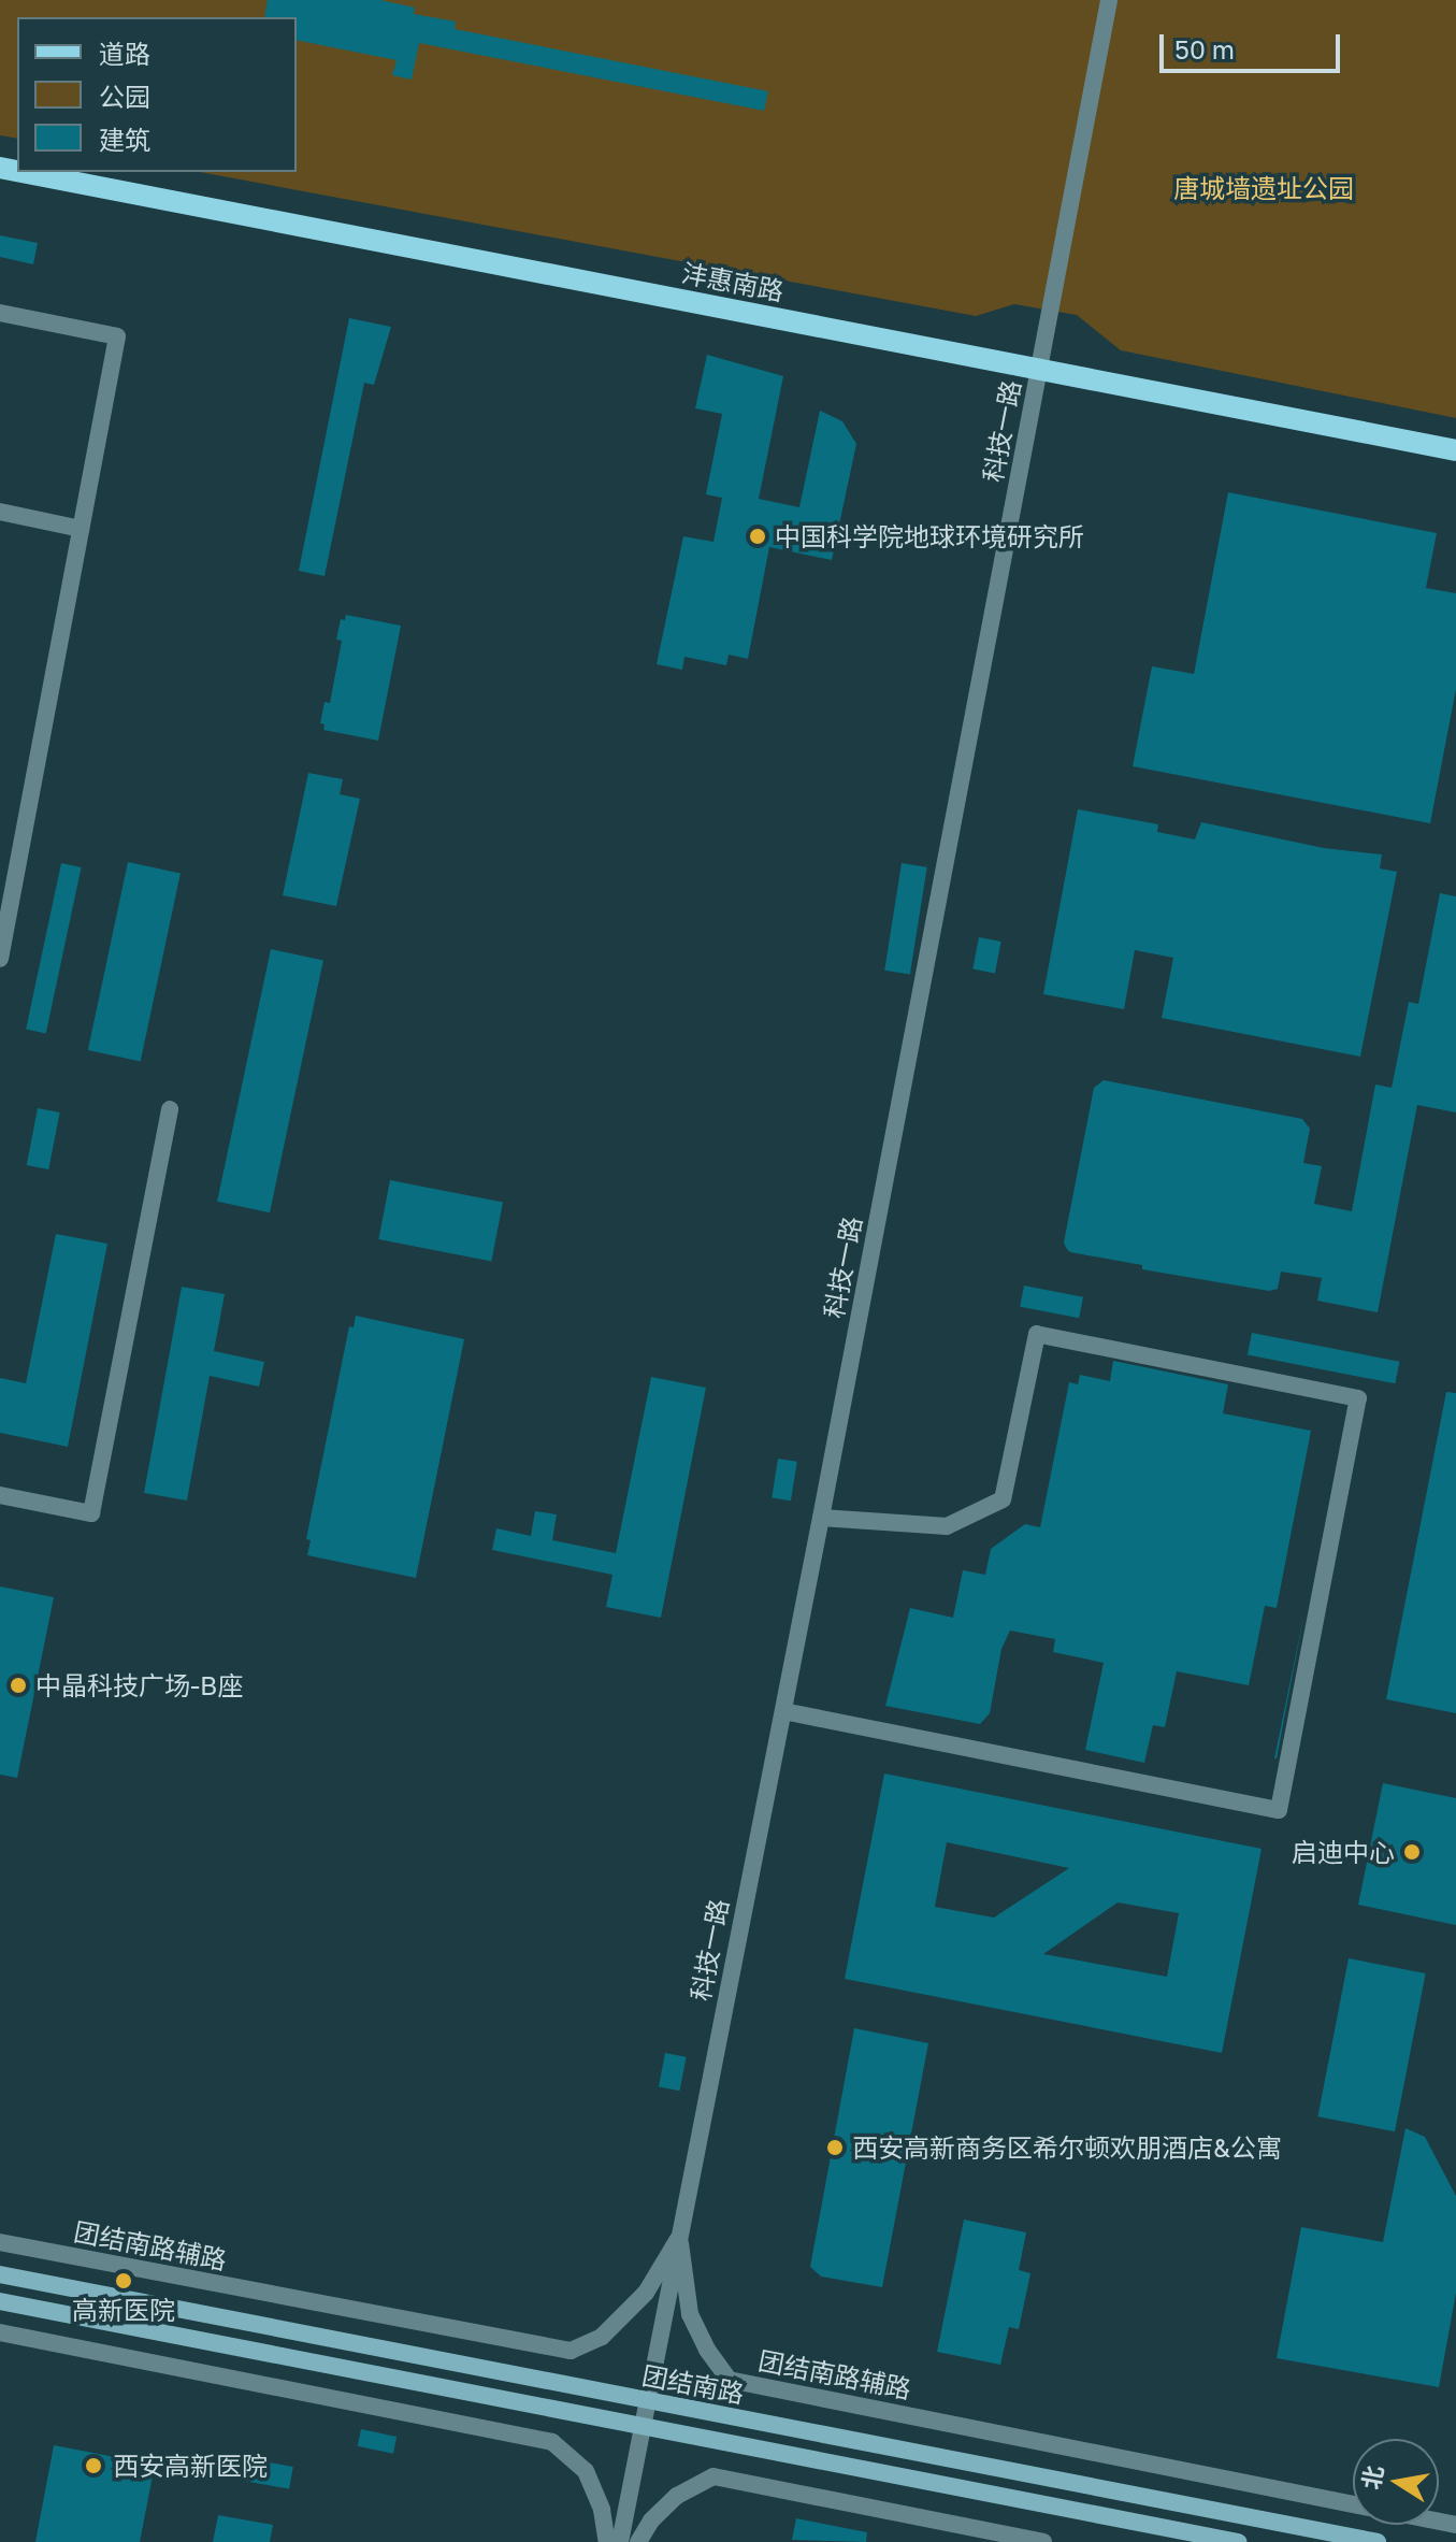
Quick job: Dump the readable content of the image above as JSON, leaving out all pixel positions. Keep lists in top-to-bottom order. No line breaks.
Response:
{"streets":{"main road":["沣惠南路","团结南路"],"street":["科技一路","团结南路辅路"]},"crossings":[["沣惠南路","科技一路"],["科技一路","团结南路辅路"],["科技一路","团结南路"]],"parks":["唐城墙遗址公园"],"places":["中国科学院地球环境研究所","中晶科技广场-B座","启迪中心","西安高新商务区希尔顿欢朋酒店&公寓","高新医院","西安高新医院"],"legend":["道路","公园","建筑"],"scale_bar":"50 m","north":"left"}
